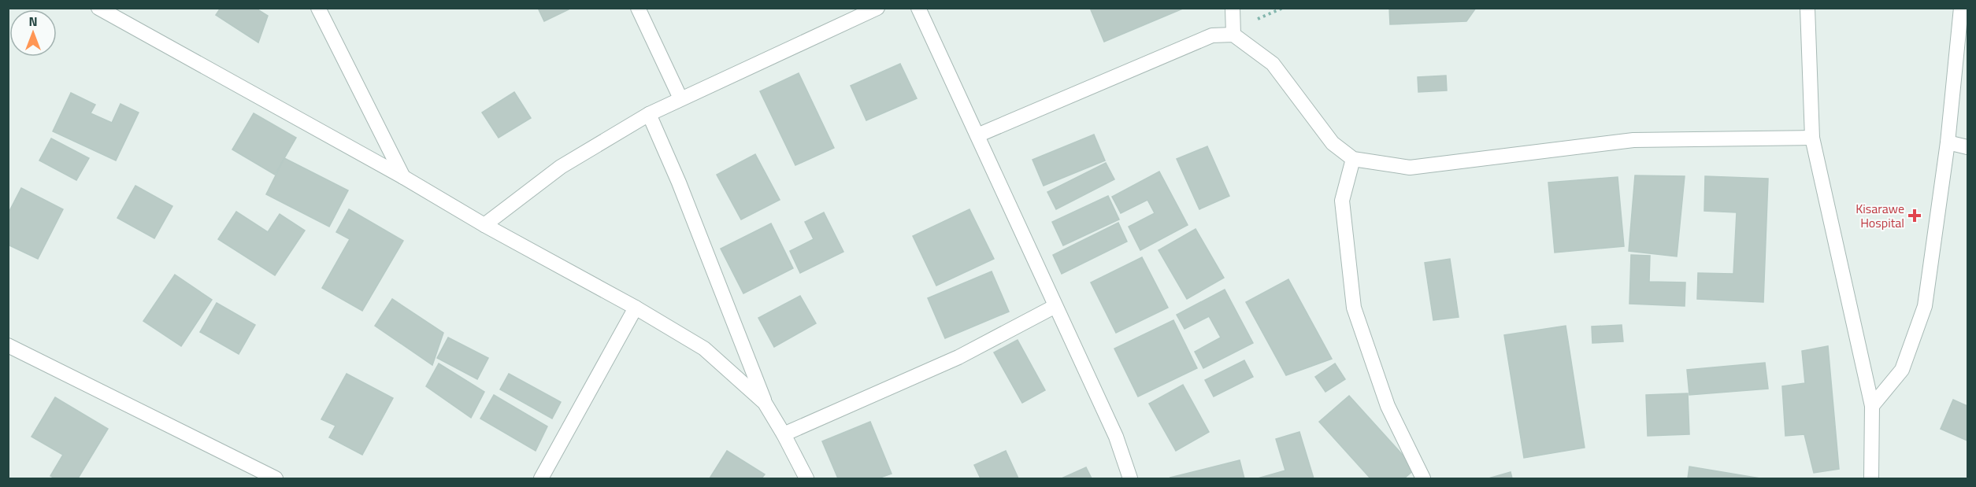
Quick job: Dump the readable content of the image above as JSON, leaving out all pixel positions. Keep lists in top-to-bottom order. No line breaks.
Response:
{"places":{"health":["Kisarawe Hospital"]},"north":"top"}
